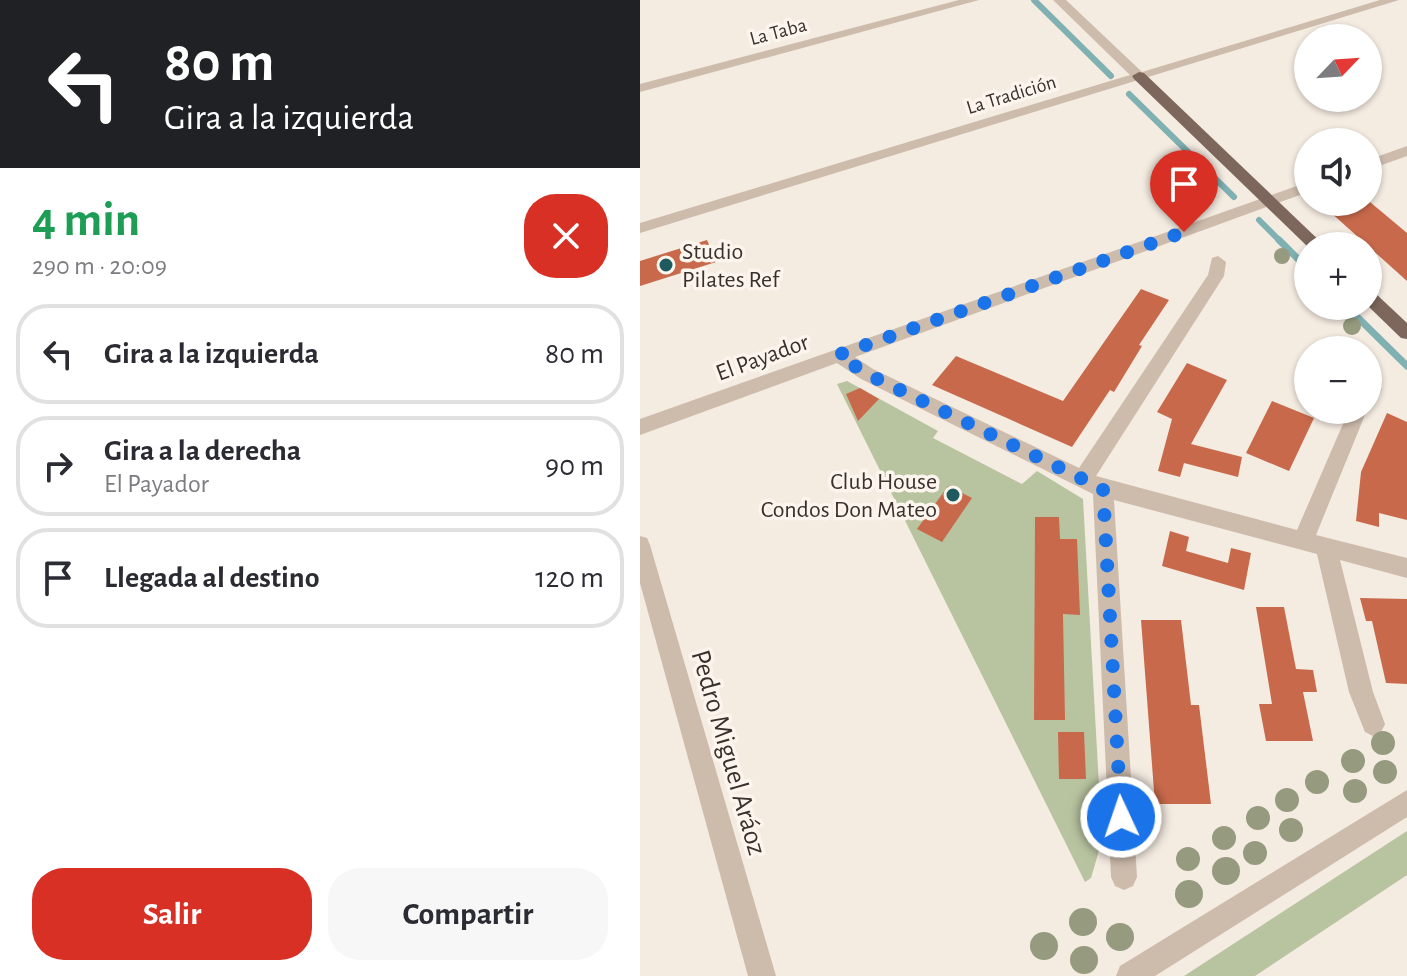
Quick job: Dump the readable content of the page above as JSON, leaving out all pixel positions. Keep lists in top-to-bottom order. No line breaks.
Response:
{"streets":{"street":["La Taba","La Tradición","El Payador","Pedro Miguel Aráoz"]},"places":["Studio Pilates Ref","Club House Condos Don Mateo"],"north":"top right","page":{"turn":["80 m","Gira a la izquierda"],"map_buttons":["+","−"],"heading":["4 min","290 m · 20:09"],"list":[{"name":"Gira a la izquierda","value":"80 m"},{"name":"Gira a la derecha","note":"El Payador","value":"90 m"},{"name":"Llegada al destino","value":"120 m"}],"buttons":["Salir","Compartir"]}}
